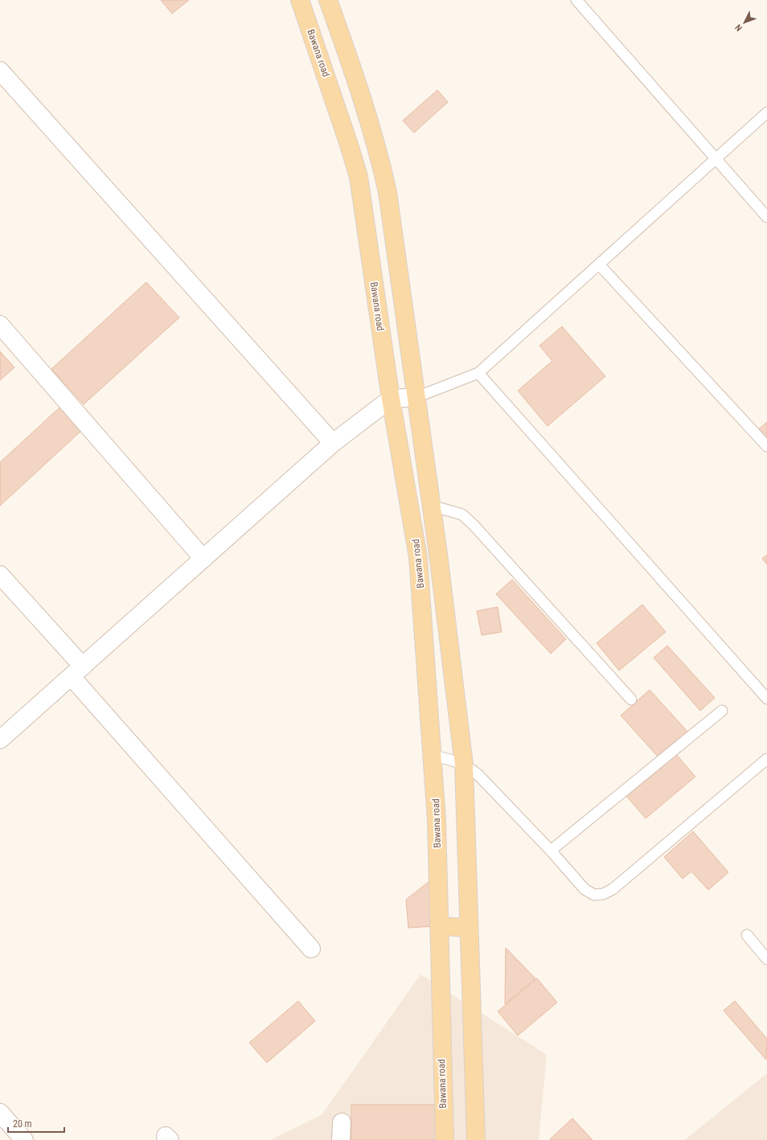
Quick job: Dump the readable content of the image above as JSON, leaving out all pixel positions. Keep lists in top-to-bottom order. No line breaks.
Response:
{"streets":{"main road":["Bawana road"]},"scale_bar":"20 m","north":"bottom left"}
